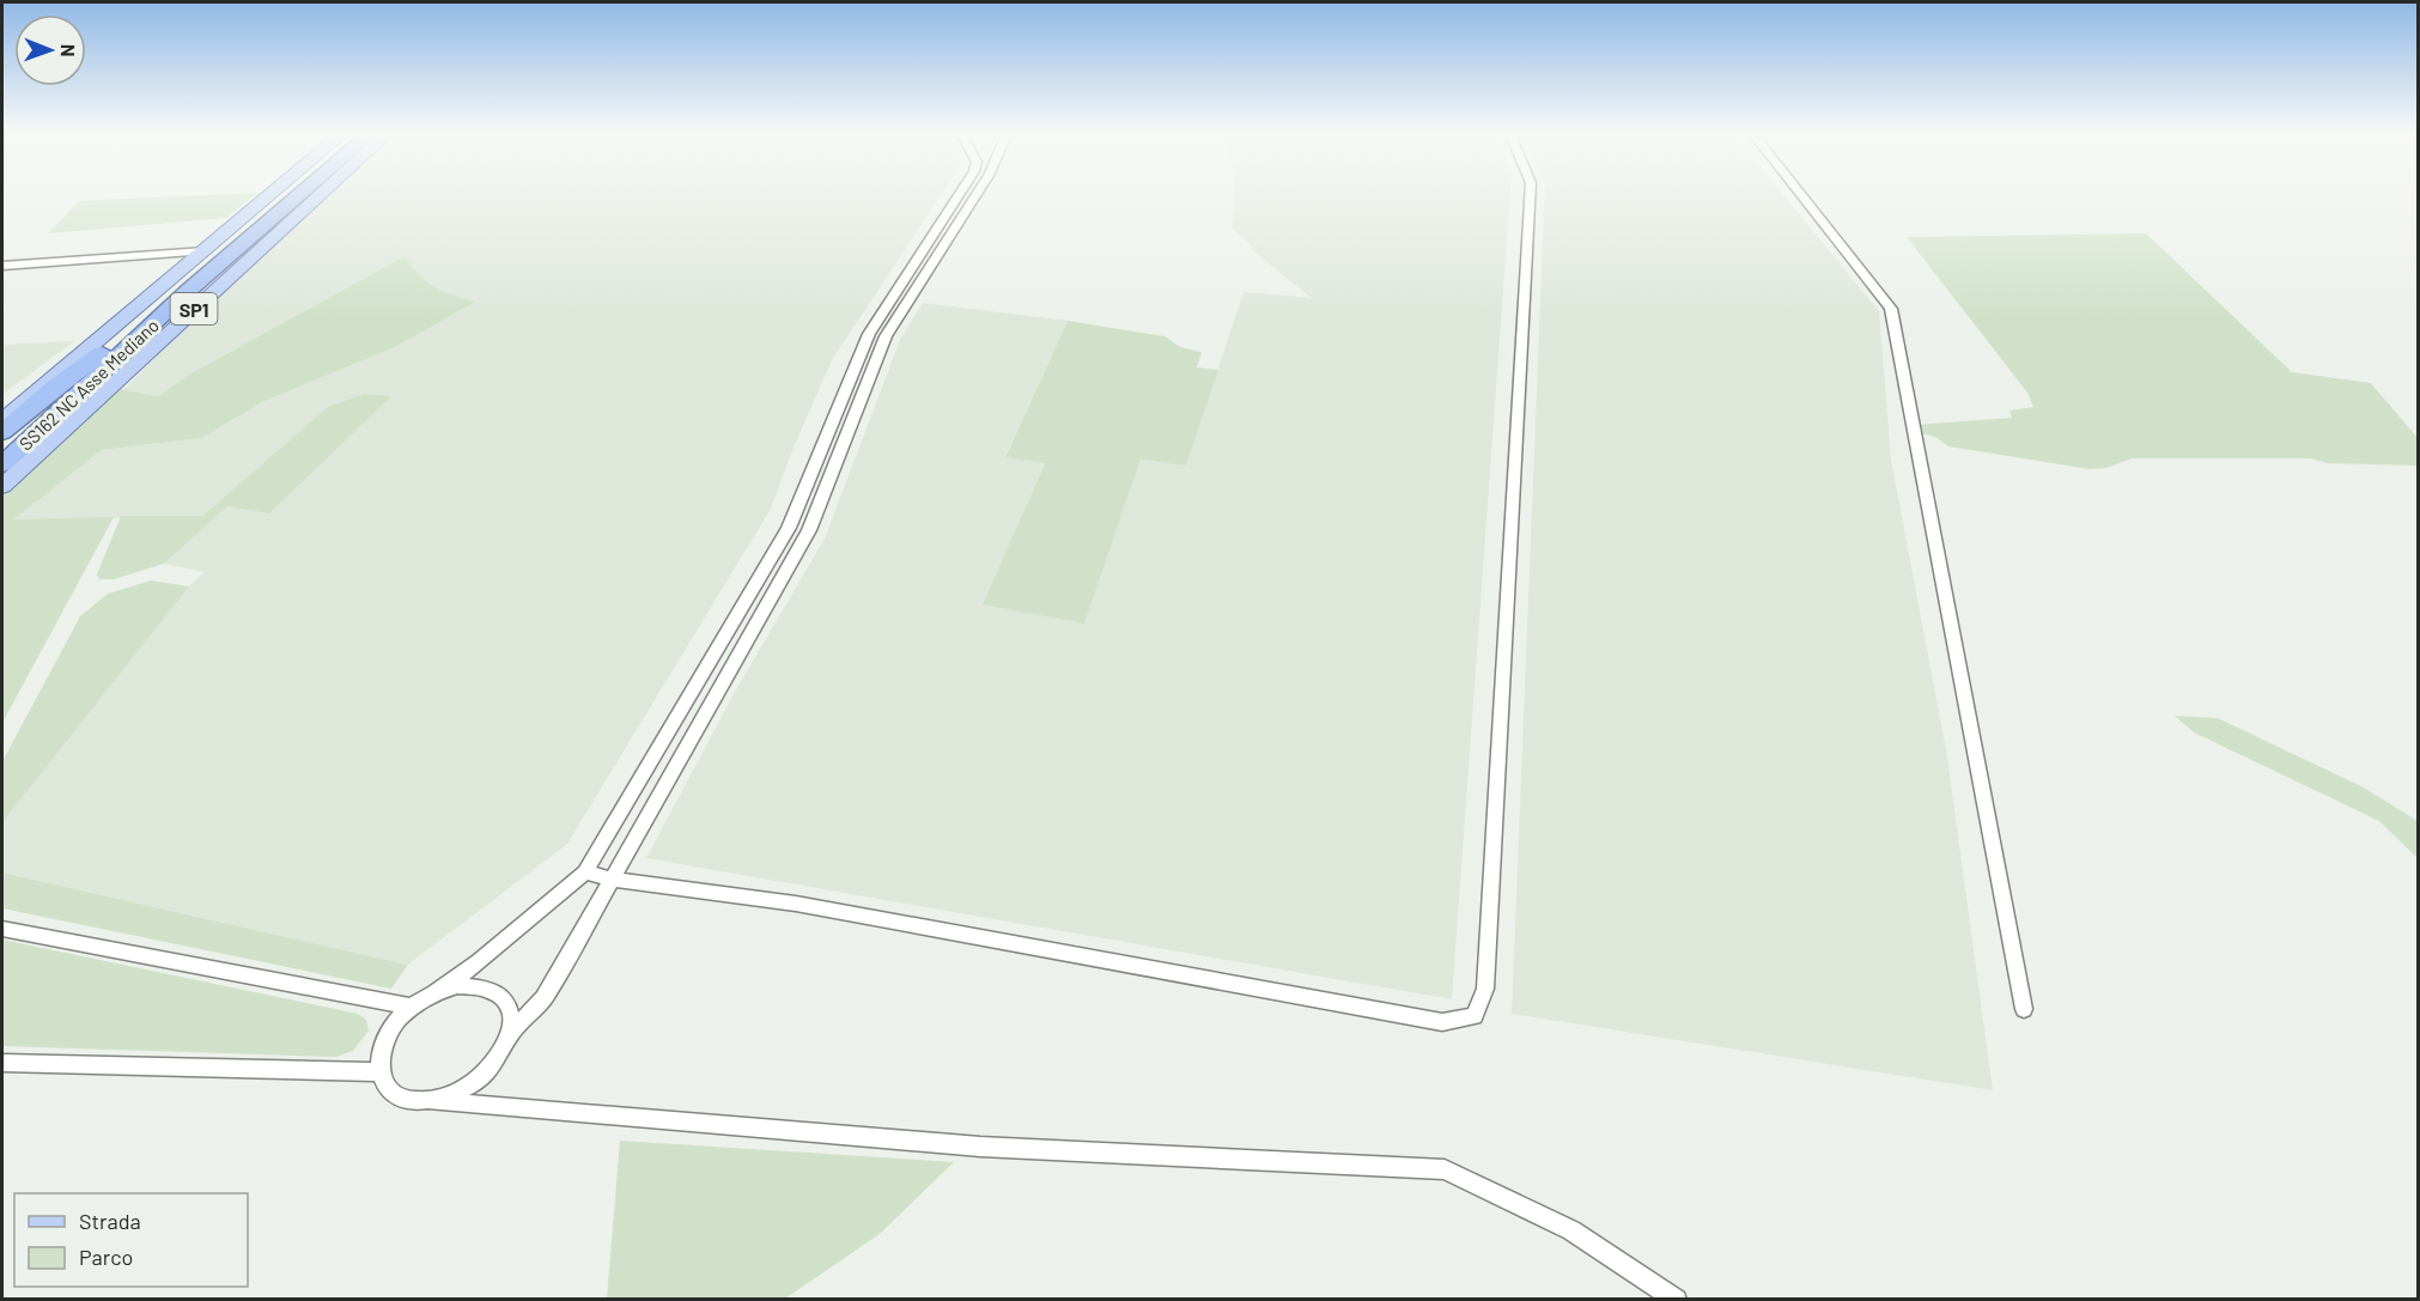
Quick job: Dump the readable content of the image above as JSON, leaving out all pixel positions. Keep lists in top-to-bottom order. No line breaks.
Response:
{"streets":{"highway":["SS162 NC Asse Mediano"],"main road":["SP1"]},"legend":["Strada","Parco"],"north":"right"}
